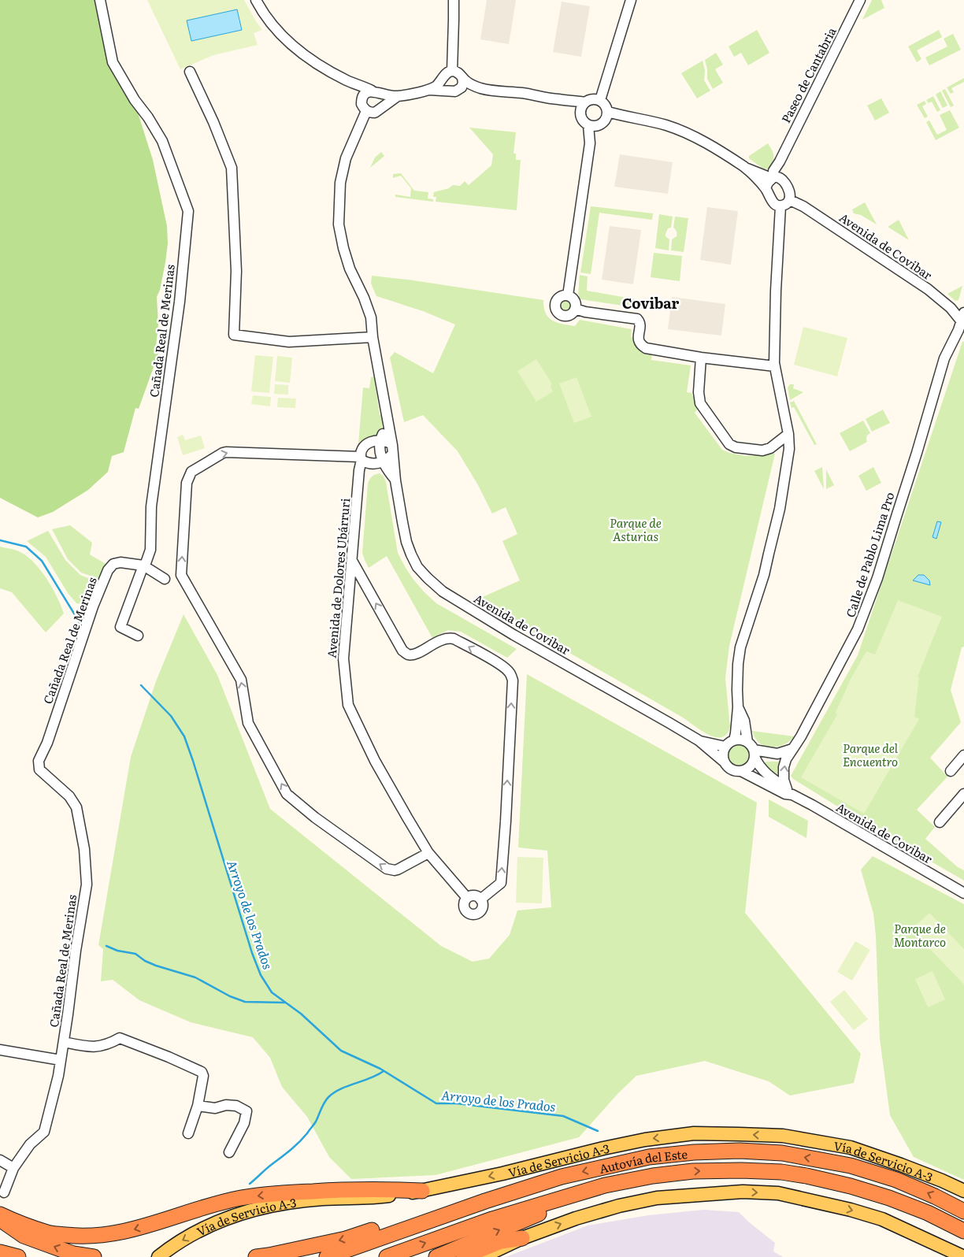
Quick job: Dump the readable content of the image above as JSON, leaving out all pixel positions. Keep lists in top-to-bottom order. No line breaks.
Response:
{"streets":{"highway":["Autovía del Este"],"main road":["Vía de Servicio A-3"],"street":["Paseo de Cantabria","Avenida de Covibar","Cañada Real de Merinas","Calle de Pablo Lima Pro","Avenida de Dolores Ubárruri"]},"crossings":[["Paseo de Cantabria","Avenida de Covibar"],["Avenida de Covibar","Calle de Pablo Lima Pro"]],"districts":["Covibar"],"water":["Arroyo de los Prados"],"parks":["Parque de Asturias","Parque del Encuentro","Parque de Montarco"]}
